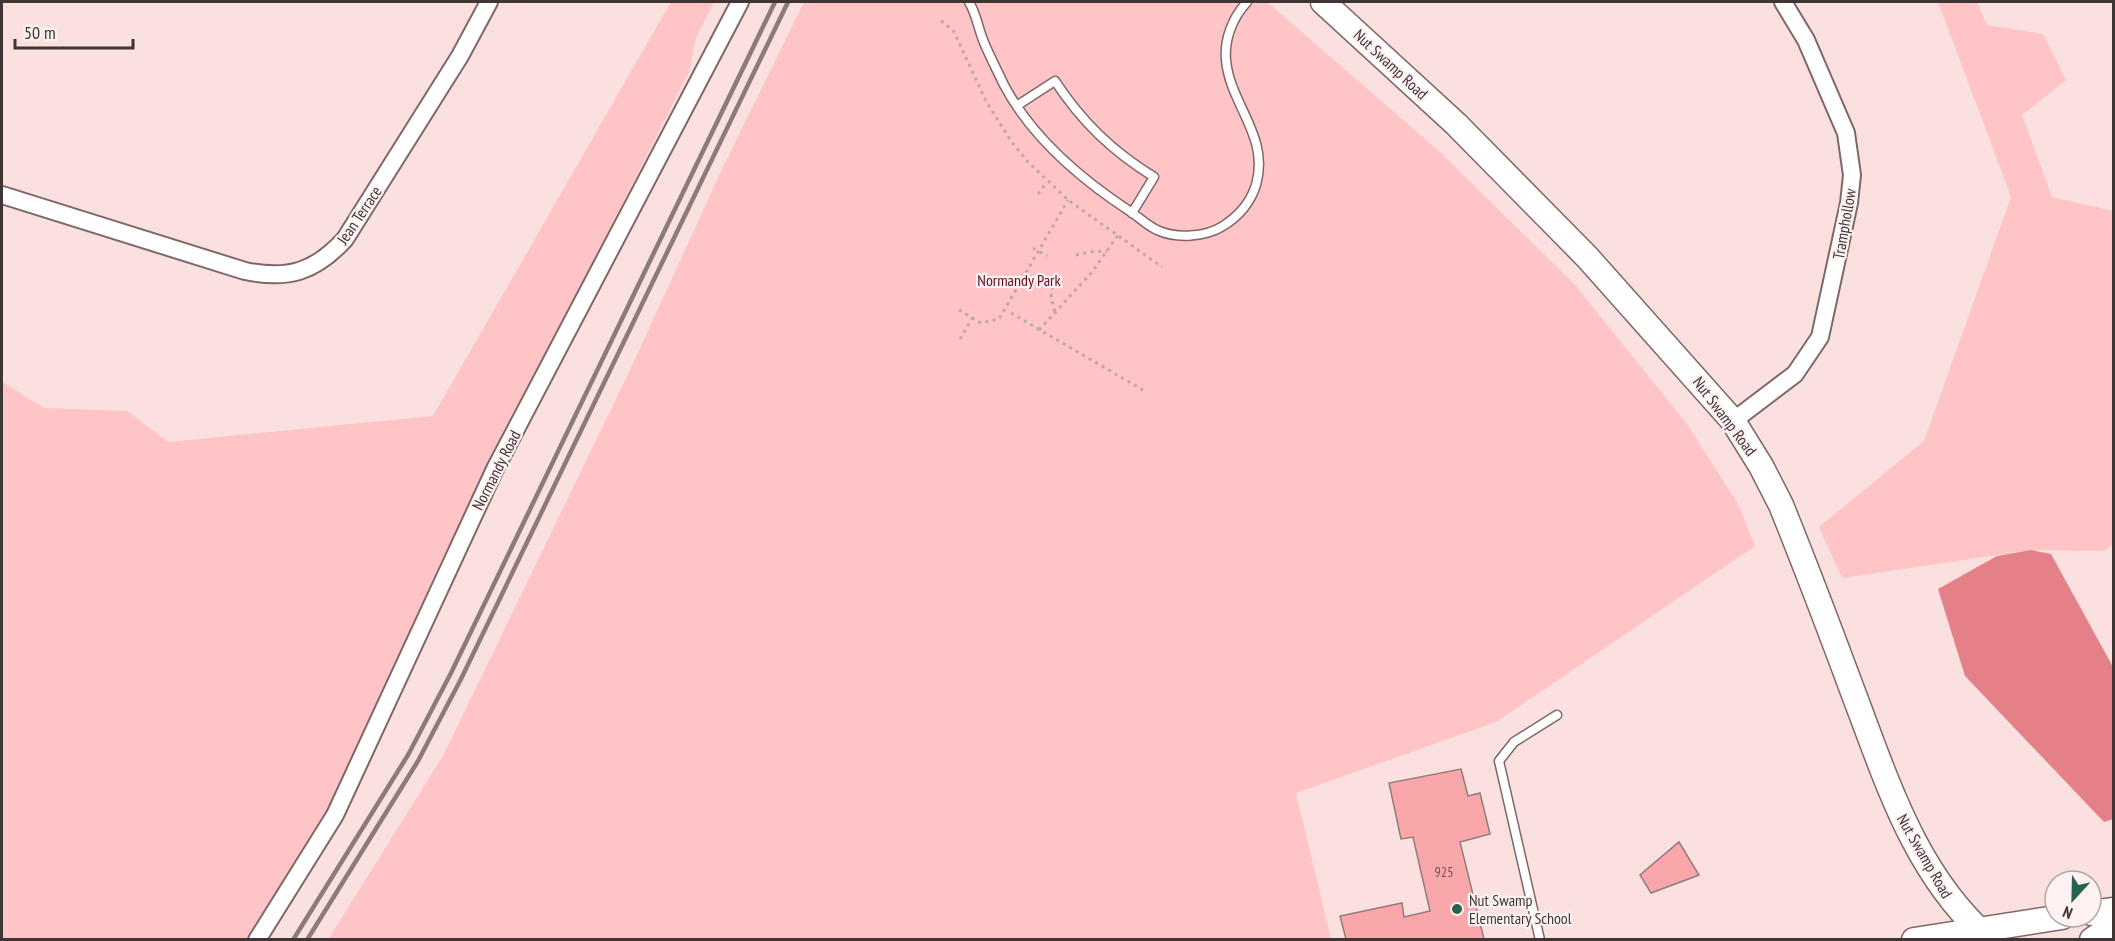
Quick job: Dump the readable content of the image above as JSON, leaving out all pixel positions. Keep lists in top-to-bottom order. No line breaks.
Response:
{"streets":{"main road":["Nut Swamp Road"],"street":["Jean Terrace","Tramphollow","Normandy Road"]},"crossings":[["Nut Swamp Road","Tramphollow"]],"parks":["Normandy Park"],"places":["Nut Swamp Elementary School"],"house_numbers":["925"],"scale_bar":"50 m","north":"bottom"}
